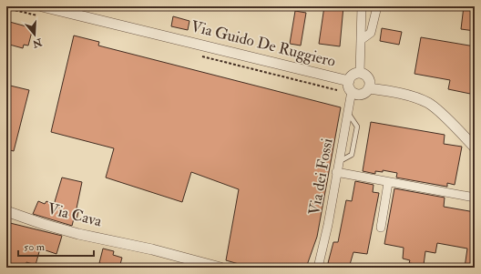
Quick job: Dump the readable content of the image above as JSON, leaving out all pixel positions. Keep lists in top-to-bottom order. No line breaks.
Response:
{"streets":{"street":["Via Guido De Ruggiero","Via dei Fossi","Via Cava"]},"crossings":[["Via Guido De Ruggiero","Via dei Fossi"]],"scale_bar":"50 m","north":"bottom"}
